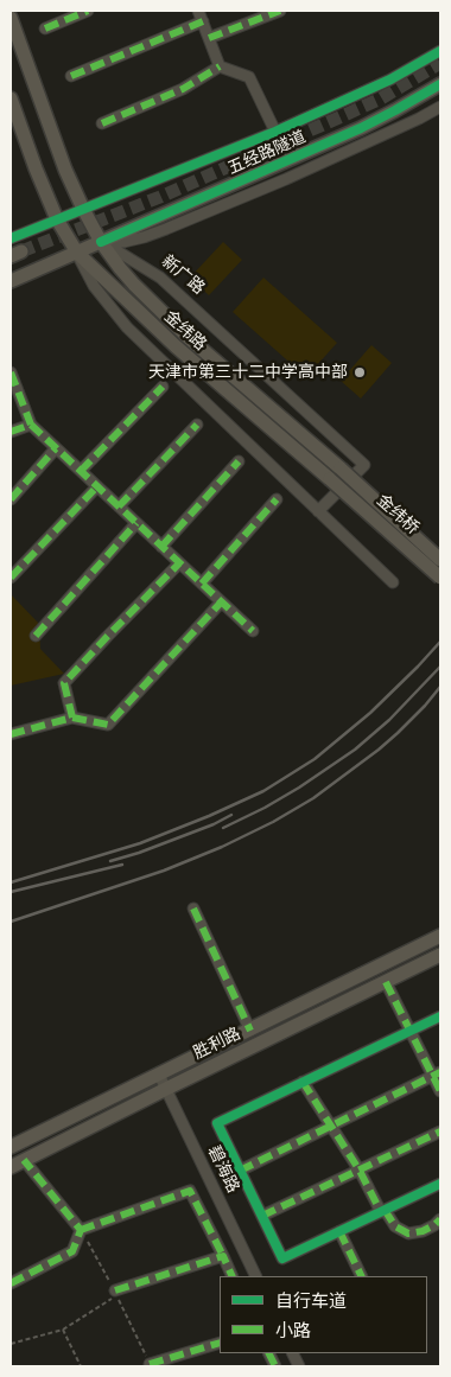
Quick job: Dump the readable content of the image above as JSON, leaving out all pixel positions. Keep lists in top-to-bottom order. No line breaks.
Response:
{"streets":{"main road":["五经路隧道","金纬路","金纬桥","胜利路"],"street":["新广路","碧海路"]},"crossings":[["五经路隧道","新广路"],["五经路隧道","金纬路"],["新广路","金纬路"],["金纬路","金纬桥"],["胜利路","碧海路"]],"places":["天津市第三十二中学高中部"],"legend":["自行车道","小路"]}
